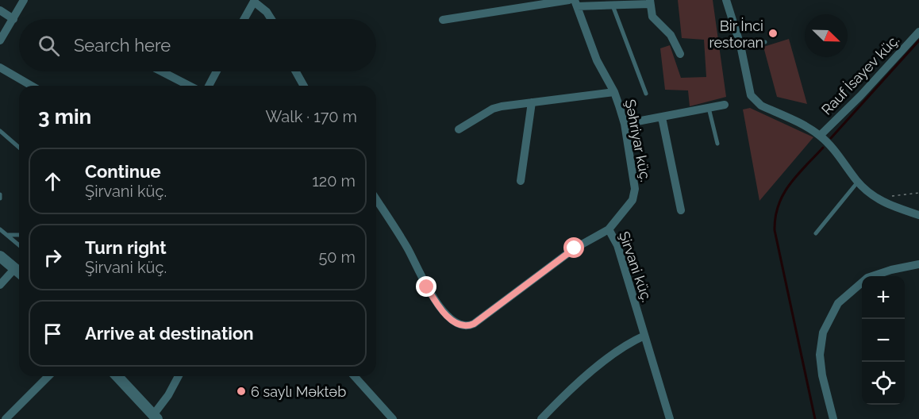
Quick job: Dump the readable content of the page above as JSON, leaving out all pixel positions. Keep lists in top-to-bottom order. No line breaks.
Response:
{"streets":{"street":["Rauf İsayev küç.","Şəhriyar küç.","Şirvani küç."]},"crossings":[["Şəhriyar küç.","Şirvani küç."]],"places":["Bir İnci restoran","6 saylı Məktəb"],"north":"bottom right","page":{"search":"Search here","heading":["3 min","Walk · 170 m"],"list":[["Continue","Şirvani küç.","120 m"],["Turn right","Şirvani küç.","50 m"],"Arrive at destination"],"map_buttons":["+","−"]}}
